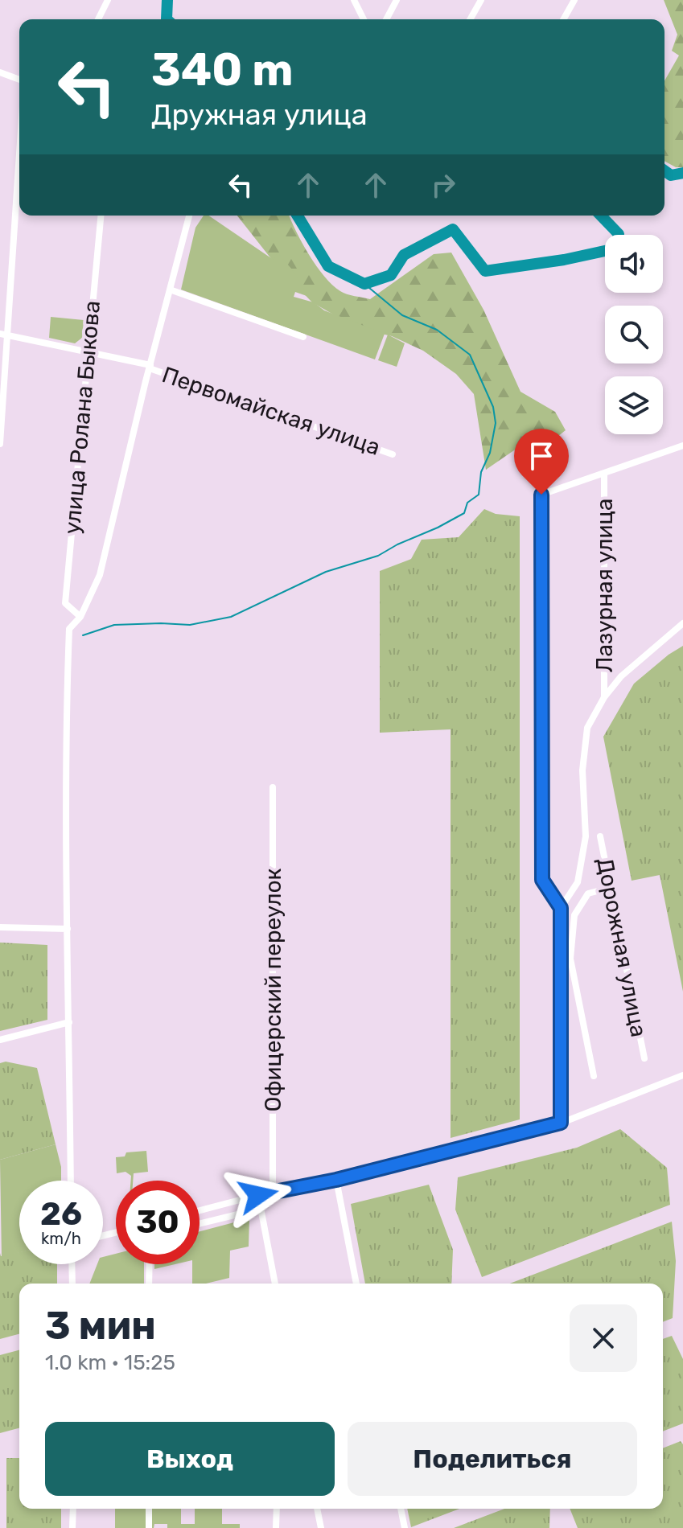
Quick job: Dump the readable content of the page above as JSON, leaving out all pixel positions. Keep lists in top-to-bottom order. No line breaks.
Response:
{"streets":{"street":["Первомайская улица","улица Ролана Быкова","Лазурная улица","Дорожная улица","Офицерский переулок"]},"crossings":[["Первомайская улица","улица Ролана Быкова"]],"page":{"turn":["340 m","Дружная улица"],"speed":"26 km/h","limit":"30","heading":["3 мин","1.0 km · 15:25"],"buttons":["Выход","Поделиться"]}}
